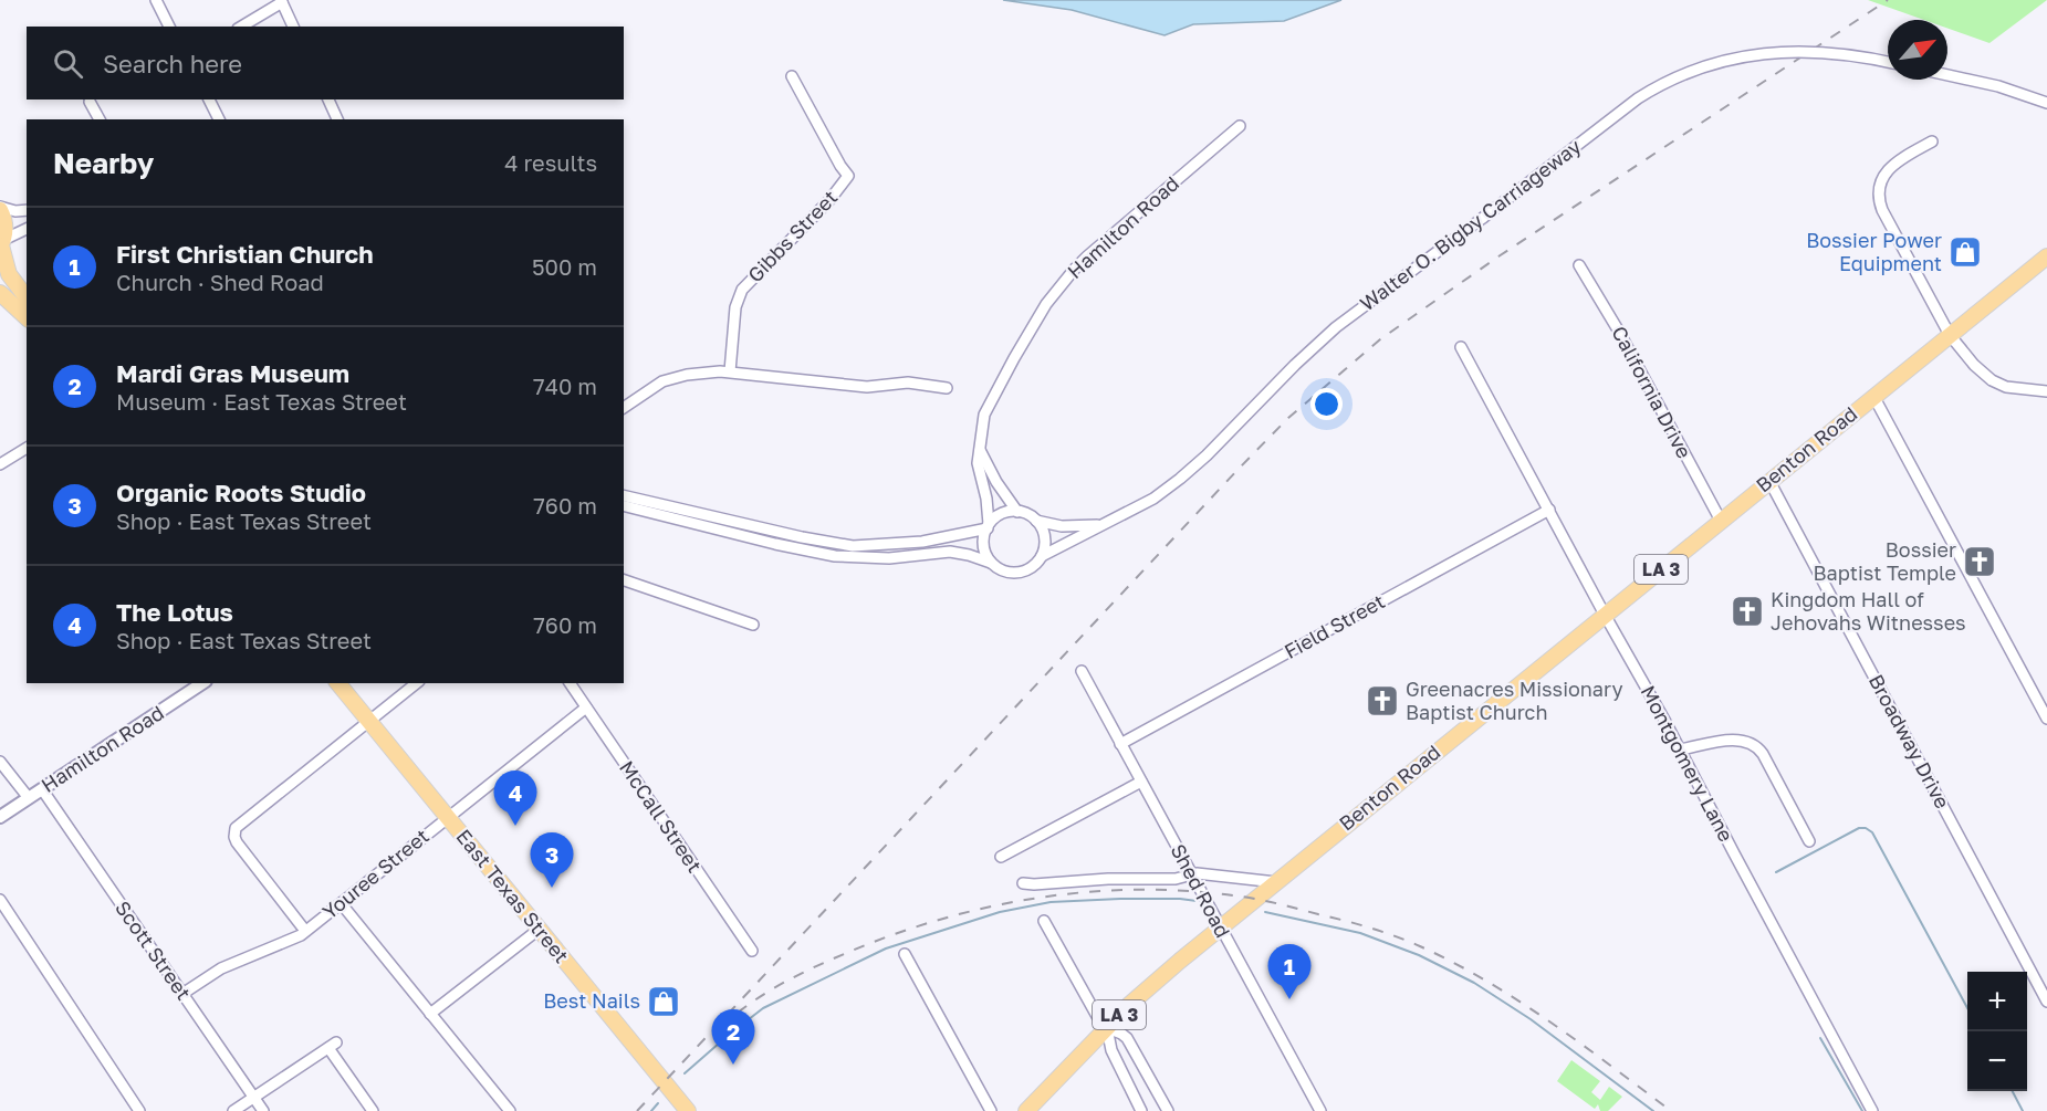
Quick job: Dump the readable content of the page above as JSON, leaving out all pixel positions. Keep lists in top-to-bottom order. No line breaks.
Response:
{"streets":{"main road":["Benton Road","LA 3","East Texas Street"],"street":["Walter O. Bigby Carriageway","Hamilton Road","Gibbs Street","California Drive","Field Street","Broadway Drive","Montgomery Lane","McCall Street","Youree Street","Shed Road","Scott Street"]},"crossings":[["Walter O. Bigby Carriageway","Hamilton Road"],["Hamilton Road","Scott Street"],["California Drive","Benton Road"],["Benton Road","Broadway Drive"],["Benton Road","Montgomery Lane"],["Benton Road","Shed Road"],["Field Street","Montgomery Lane"],["Field Street","Shed Road"],["McCall Street","Youree Street"],["Youree Street","East Texas Street"],["Youree Street","Scott Street"]],"places":{"shop":["Bossier Power Equipment","Best Nails"],"church":["Bossier Baptist Temple","Kingdom Hall of Jehovahs Witnesses","Greenacres Missionary Baptist Church"]},"north":"top right","page":{"search":"Search here","heading":["Nearby","4 results"],"list":[{"mark":"1","name":"First Christian Church","note":"Church · Shed Road","value":"500 m"},{"mark":"2","name":"Mardi Gras Museum","note":"Museum · East Texas Street","value":"740 m"},{"mark":"3","name":"Organic Roots Studio","note":"Shop · East Texas Street","value":"760 m"},{"mark":"4","name":"The Lotus","note":"Shop · East Texas Street","value":"760 m"}],"pins":["4","3","1","2"],"map_buttons":["+","−"]}}
